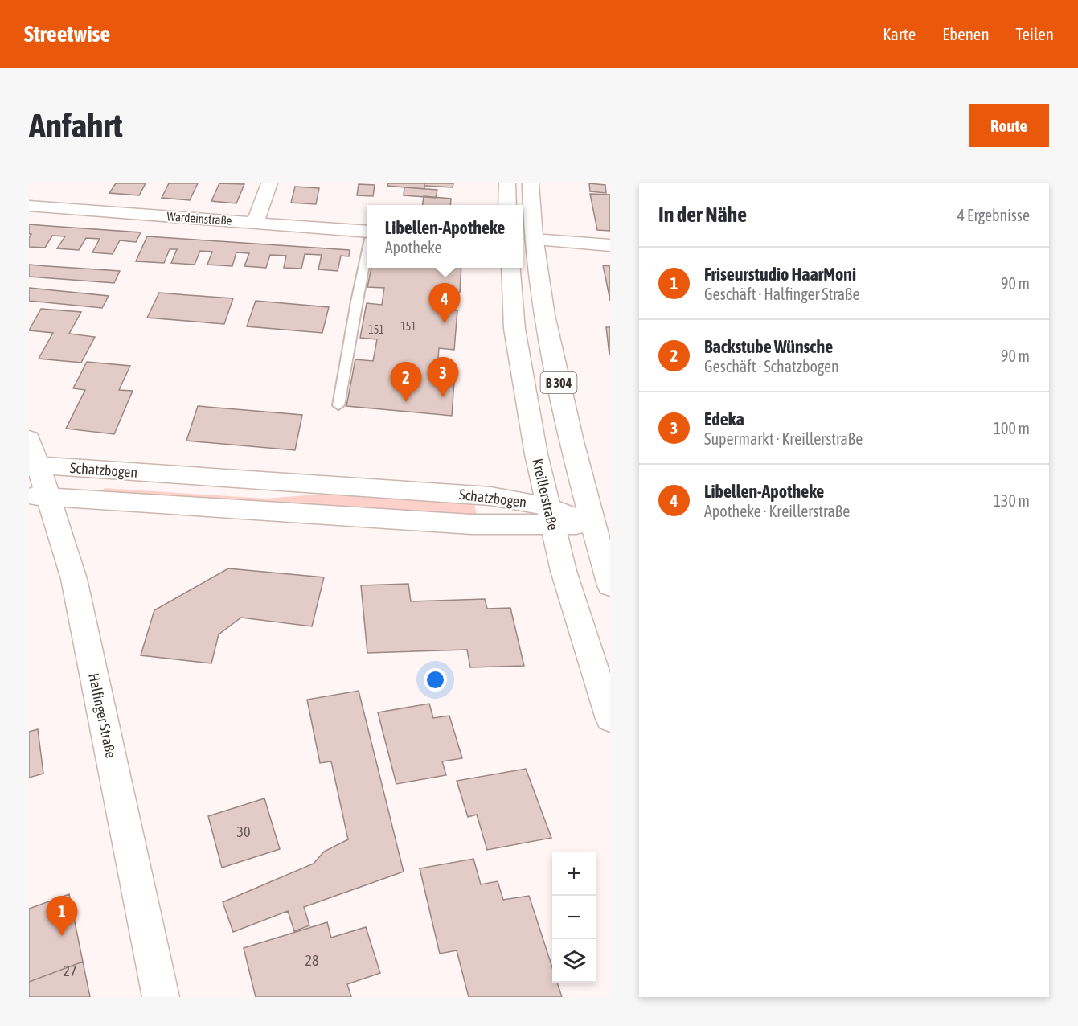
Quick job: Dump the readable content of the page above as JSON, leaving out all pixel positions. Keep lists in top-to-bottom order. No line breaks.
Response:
{"streets":{"main road":["Wardeinstraße","B 304","Schatzbogen","Kreillerstraße","Halfinger Straße"]},"crossings":[["B 304","Schatzbogen"],["Schatzbogen","Kreillerstraße"],["Schatzbogen","Halfinger Straße"]],"house_numbers":["151","151","30","28","27"],"page":{"header":"Streetwise","nav":["Karte","Ebenen","Teilen"],"buttons":"Route","title":"Anfahrt","heading":["In der Nähe","4 Ergebnisse"],"popup":["Libellen-Apotheke","Apotheke"],"list":[{"mark":"1","name":"Friseurstudio HaarMoni","note":"Geschäft · Halfinger Straße","value":"90 m"},{"mark":"2","name":"Backstube Wünsche","note":"Geschäft · Schatzbogen","value":"90 m"},{"mark":"3","name":"Edeka","note":"Supermarkt · Kreillerstraße","value":"100 m"},{"mark":"4","name":"Libellen-Apotheke","note":"Apotheke · Kreillerstraße","value":"130 m"}],"pins":["4","3","2","1"],"map_buttons":["+","−"]}}
